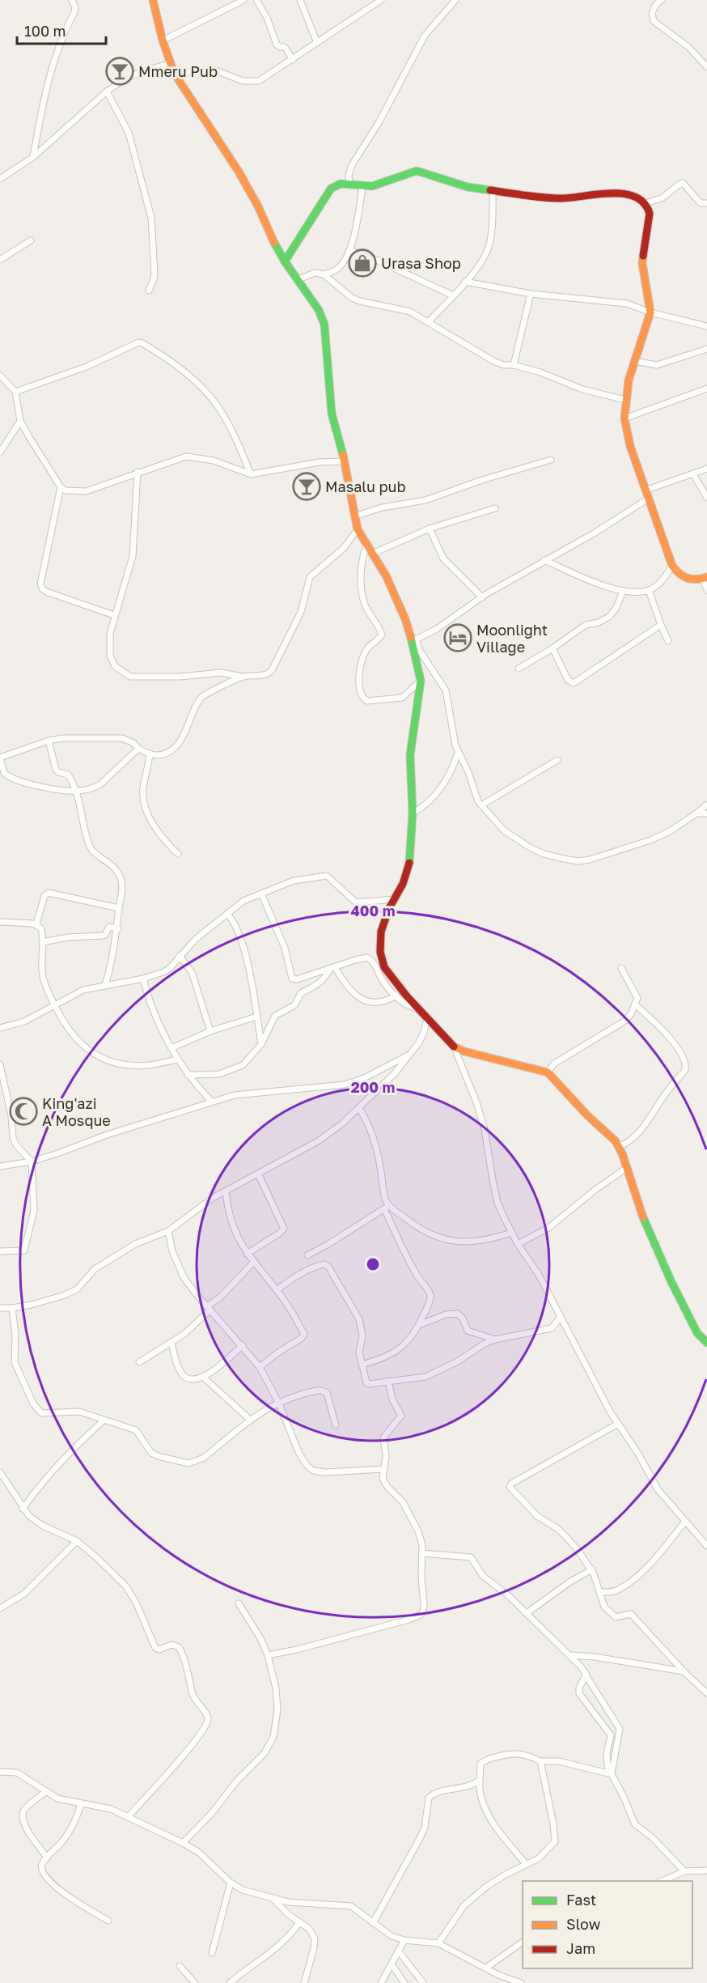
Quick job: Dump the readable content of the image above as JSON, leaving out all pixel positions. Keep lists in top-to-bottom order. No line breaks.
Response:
{"places":{"bar":["Mmeru Pub","Masalu pub"],"shop":["Urasa Shop"],"hotel":["Moonlight Village"],"mosque":["King'azi A Mosque"]},"legend":["Fast","Slow","Jam"],"scale_bar":"100 m","rings":["400 m","200 m"]}
